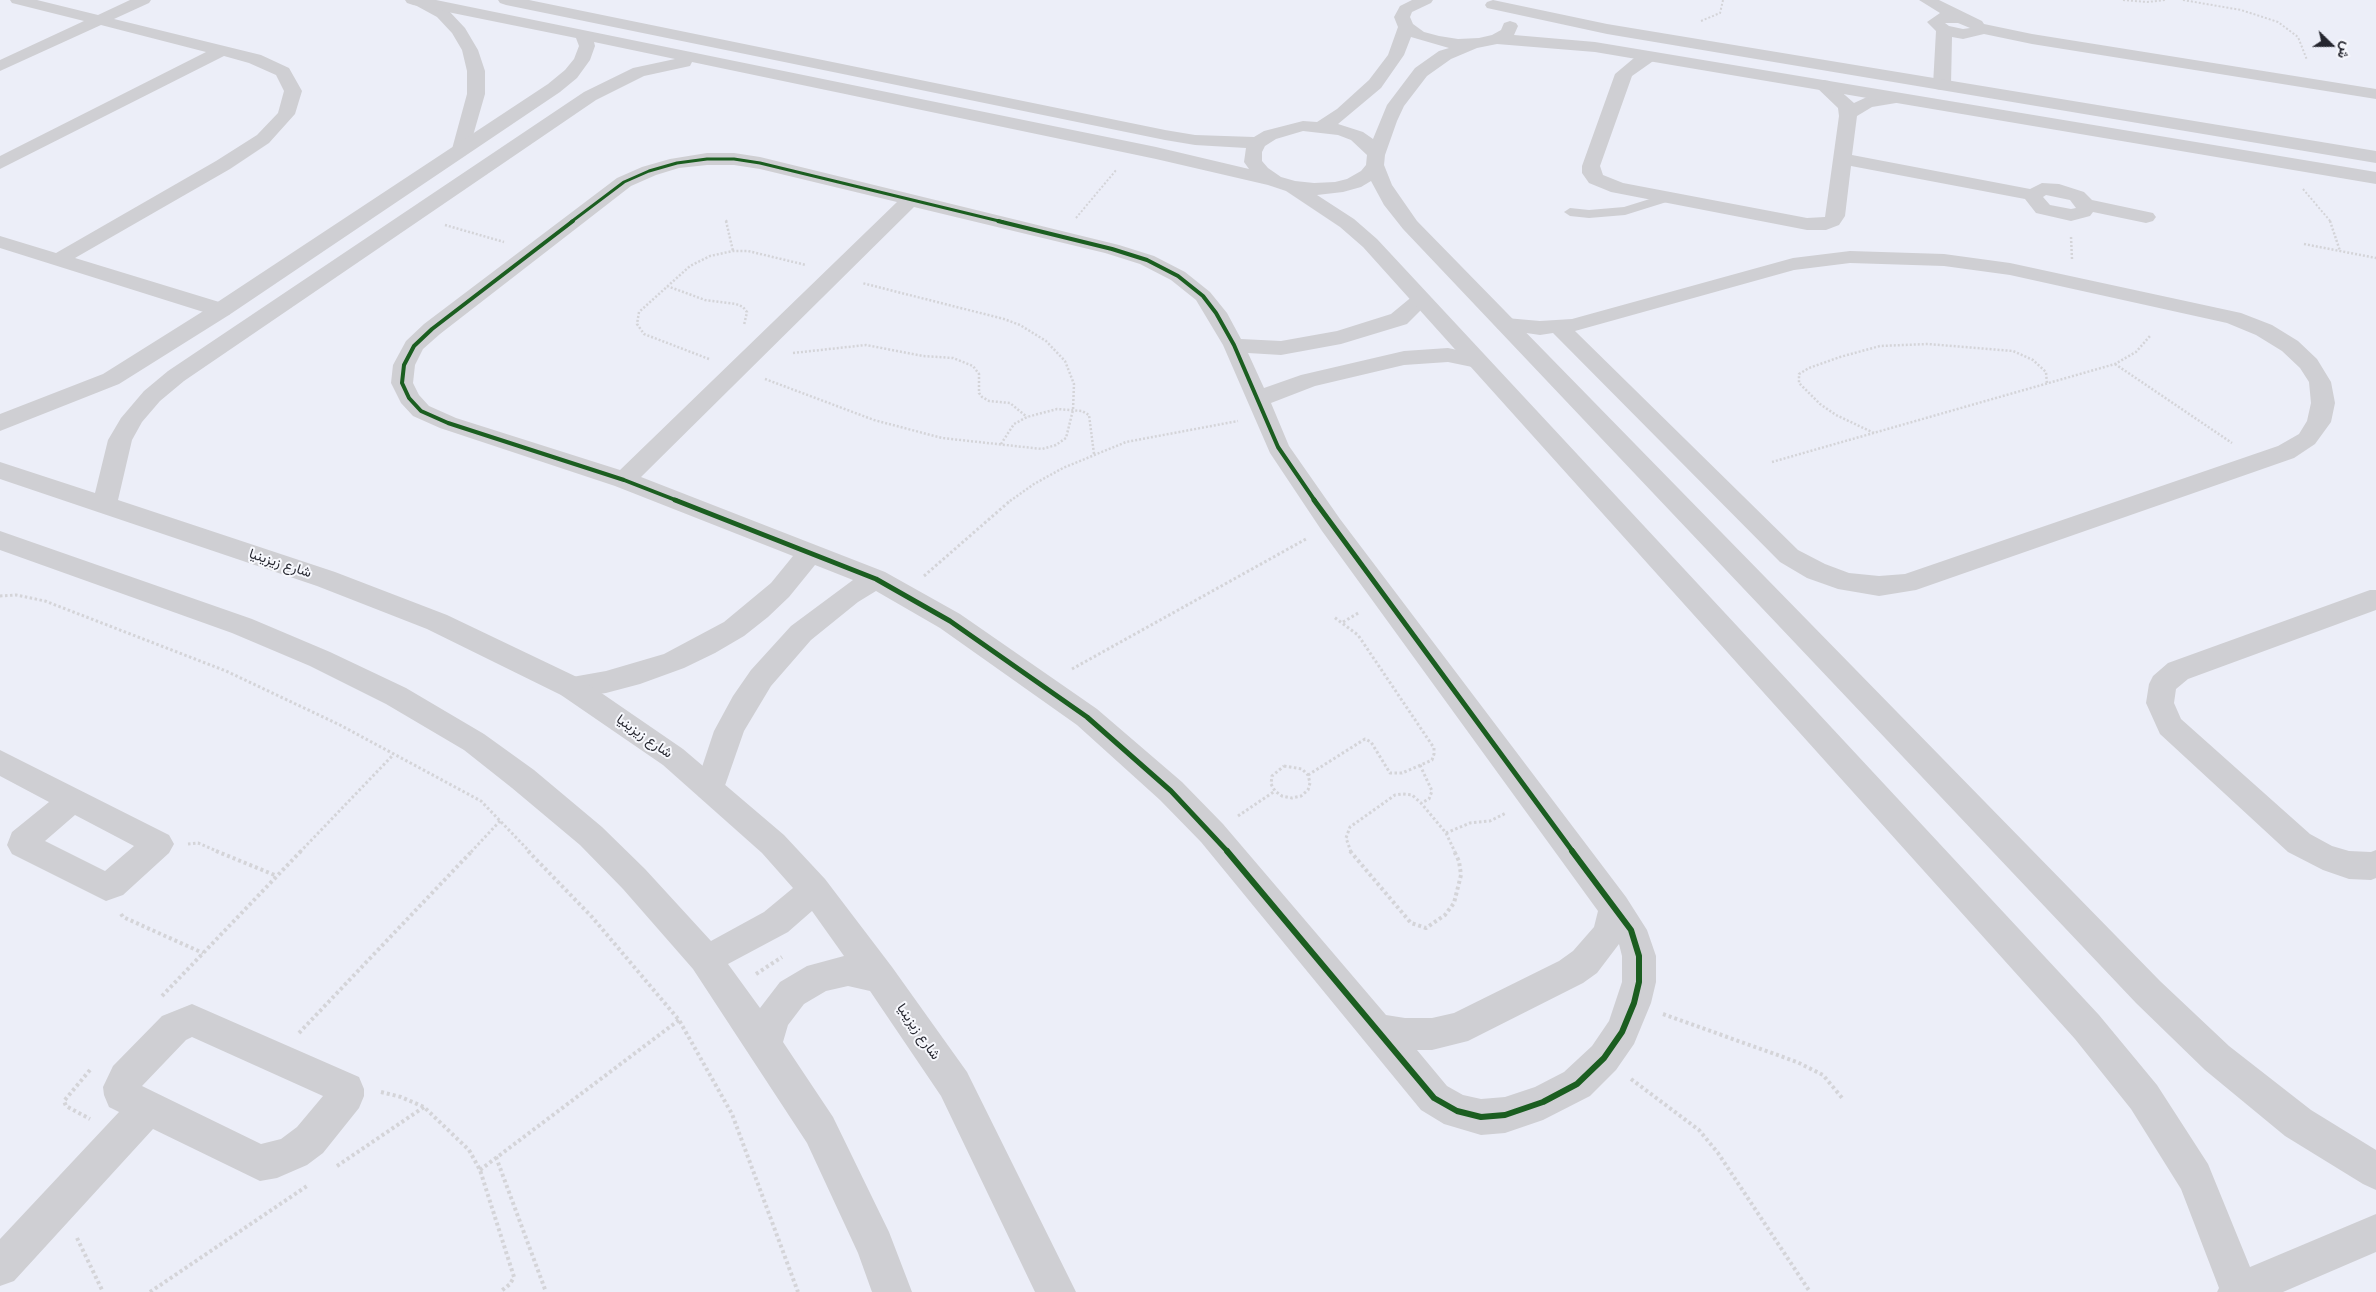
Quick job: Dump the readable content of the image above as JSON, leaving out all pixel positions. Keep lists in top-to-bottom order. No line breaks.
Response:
{"streets":{"street":["شارع زيزينيا"]},"north":"right"}
